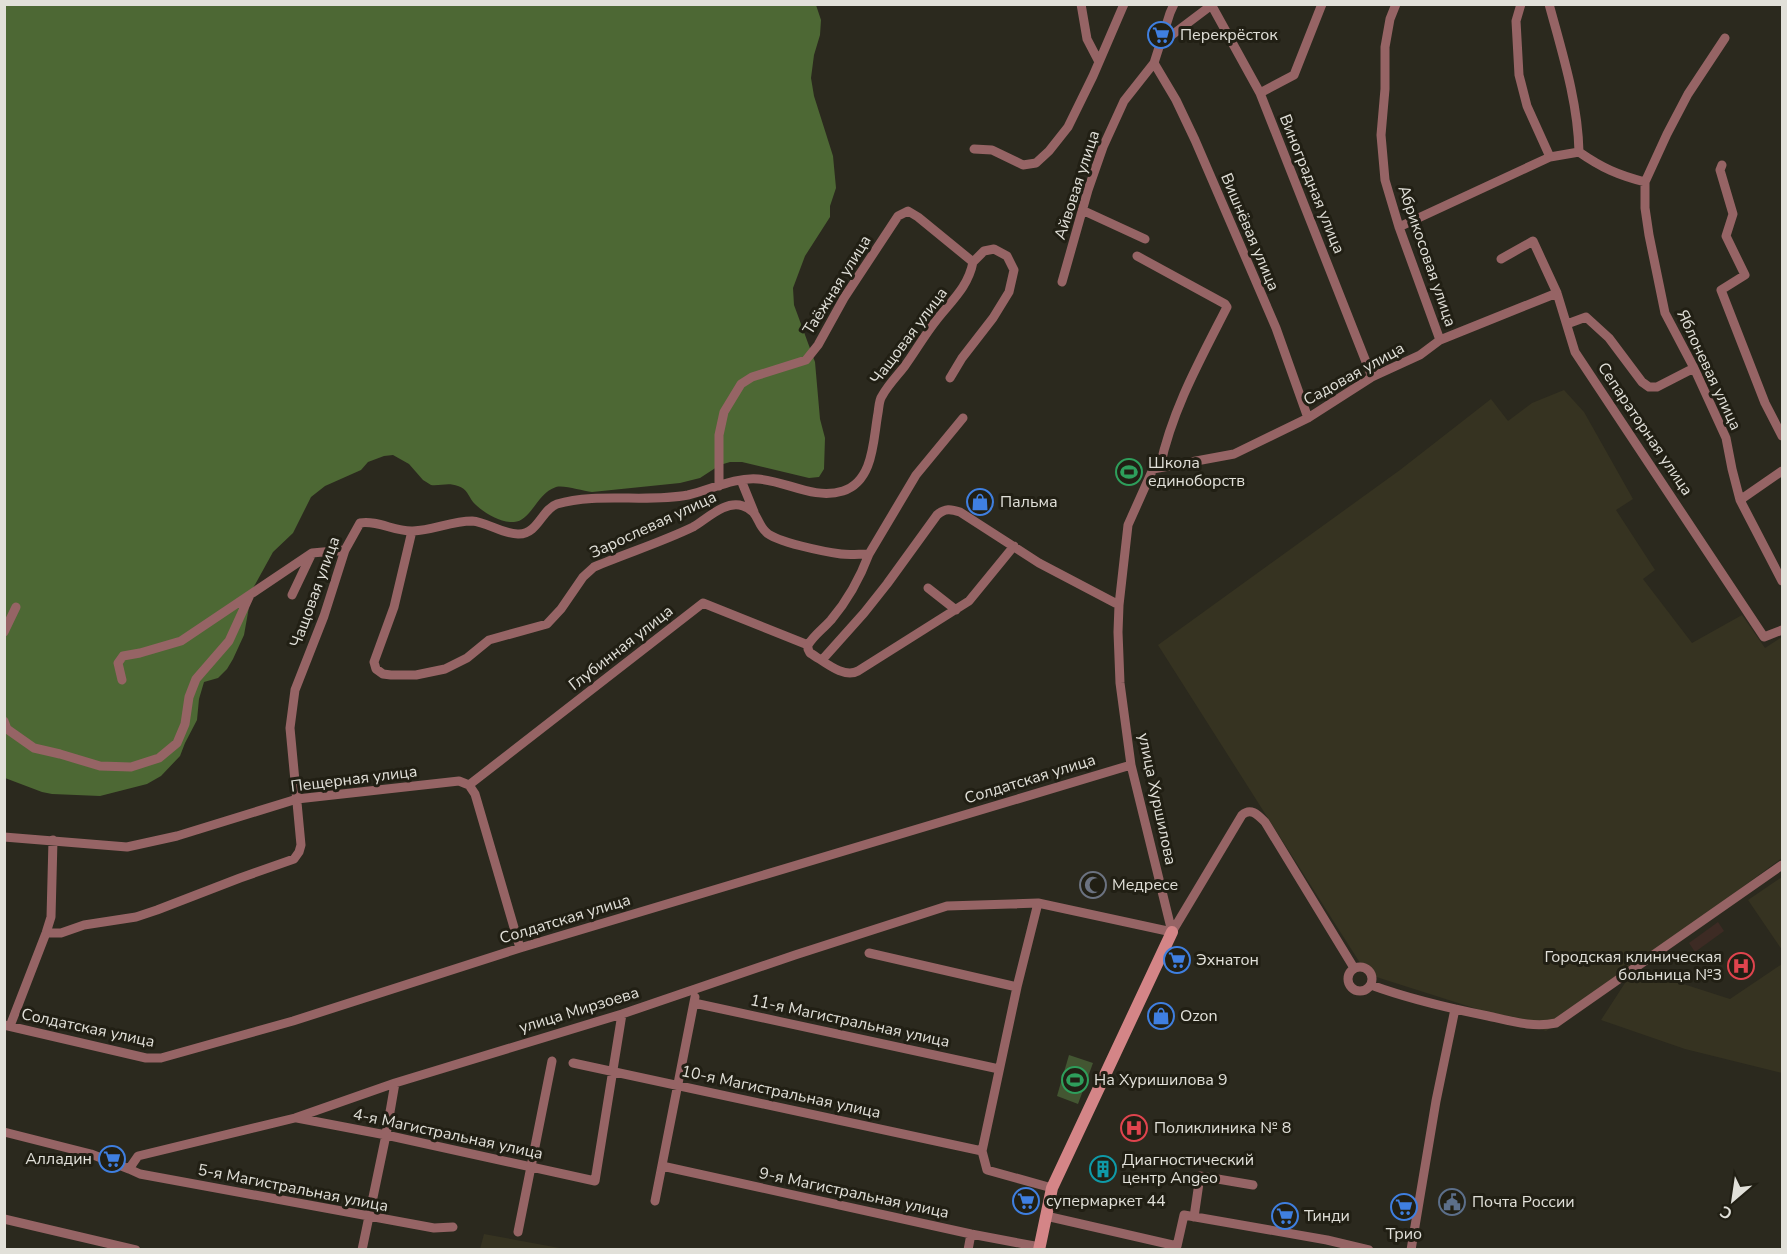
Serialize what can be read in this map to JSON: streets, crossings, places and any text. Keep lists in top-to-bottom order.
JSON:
{
  "streets": {
    "street": [
      "Виноградная улица",
      "Айвовая улица",
      "Вишнёвая улица",
      "Абрикосовая улица",
      "Таёжная улица",
      "Чащовая улица",
      "Яблоневая улица",
      "Садовая улица",
      "Сепараторная улица",
      "Зарослевая улица",
      "Глубинная улица",
      "Пещерная улица",
      "Солдатская улица",
      "улица Хуршилова",
      "улица Мирзоева",
      "11-я Магистральная улица",
      "10-я Магистральная улица",
      "4-я Магистральная улица",
      "5-я Магистральная улица",
      "9-я Магистральная улица"
    ]
  },
  "crossings": [
    ["Виноградная улица", "Садовая улица"],
    ["Айвовая улица", "Вишнёвая улица"],
    ["Вишнёвая улица", "Садовая улица"],
    ["Абрикосовая улица", "Садовая улица"],
    ["Таёжная улица", "Чащовая улица"],
    ["Чащовая улица", "Зарослевая улица"],
    ["Чащовая улица", "Пещерная улица"],
    ["Садовая улица", "Сепараторная улица"],
    ["Садовая улица", "улица Хуршилова"],
    ["Глубинная улица", "Пещерная улица"],
    ["Солдатская улица", "улица Хуршилова"],
    ["улица Хуршилова", "улица Мирзоева"],
    ["улица Мирзоева", "4-я Магистральная улица"],
    ["улица Мирзоева", "5-я Магистральная улица"],
    ["10-я Магистральная улица", "4-я Магистральная улица"]
  ],
  "places": {
    "supermarket": [
      "Перекрёсток",
      "Эхнатон",
      "Алладин",
      "супермаркет 44",
      "Трио",
      "Тинди"
    ],
    "sports": ["Школа единоборств", "На Хуришилова 9"],
    "shop": ["Пальма", "Ozon"],
    "mosque": ["Медресе"],
    "hospital": ["Городская клиническая больница №3", "Поликлиника № 8"],
    "building": ["Диагностический центр Angeo"],
    "public building": ["Почта России"]
  },
  "north": "bottom left"
}
